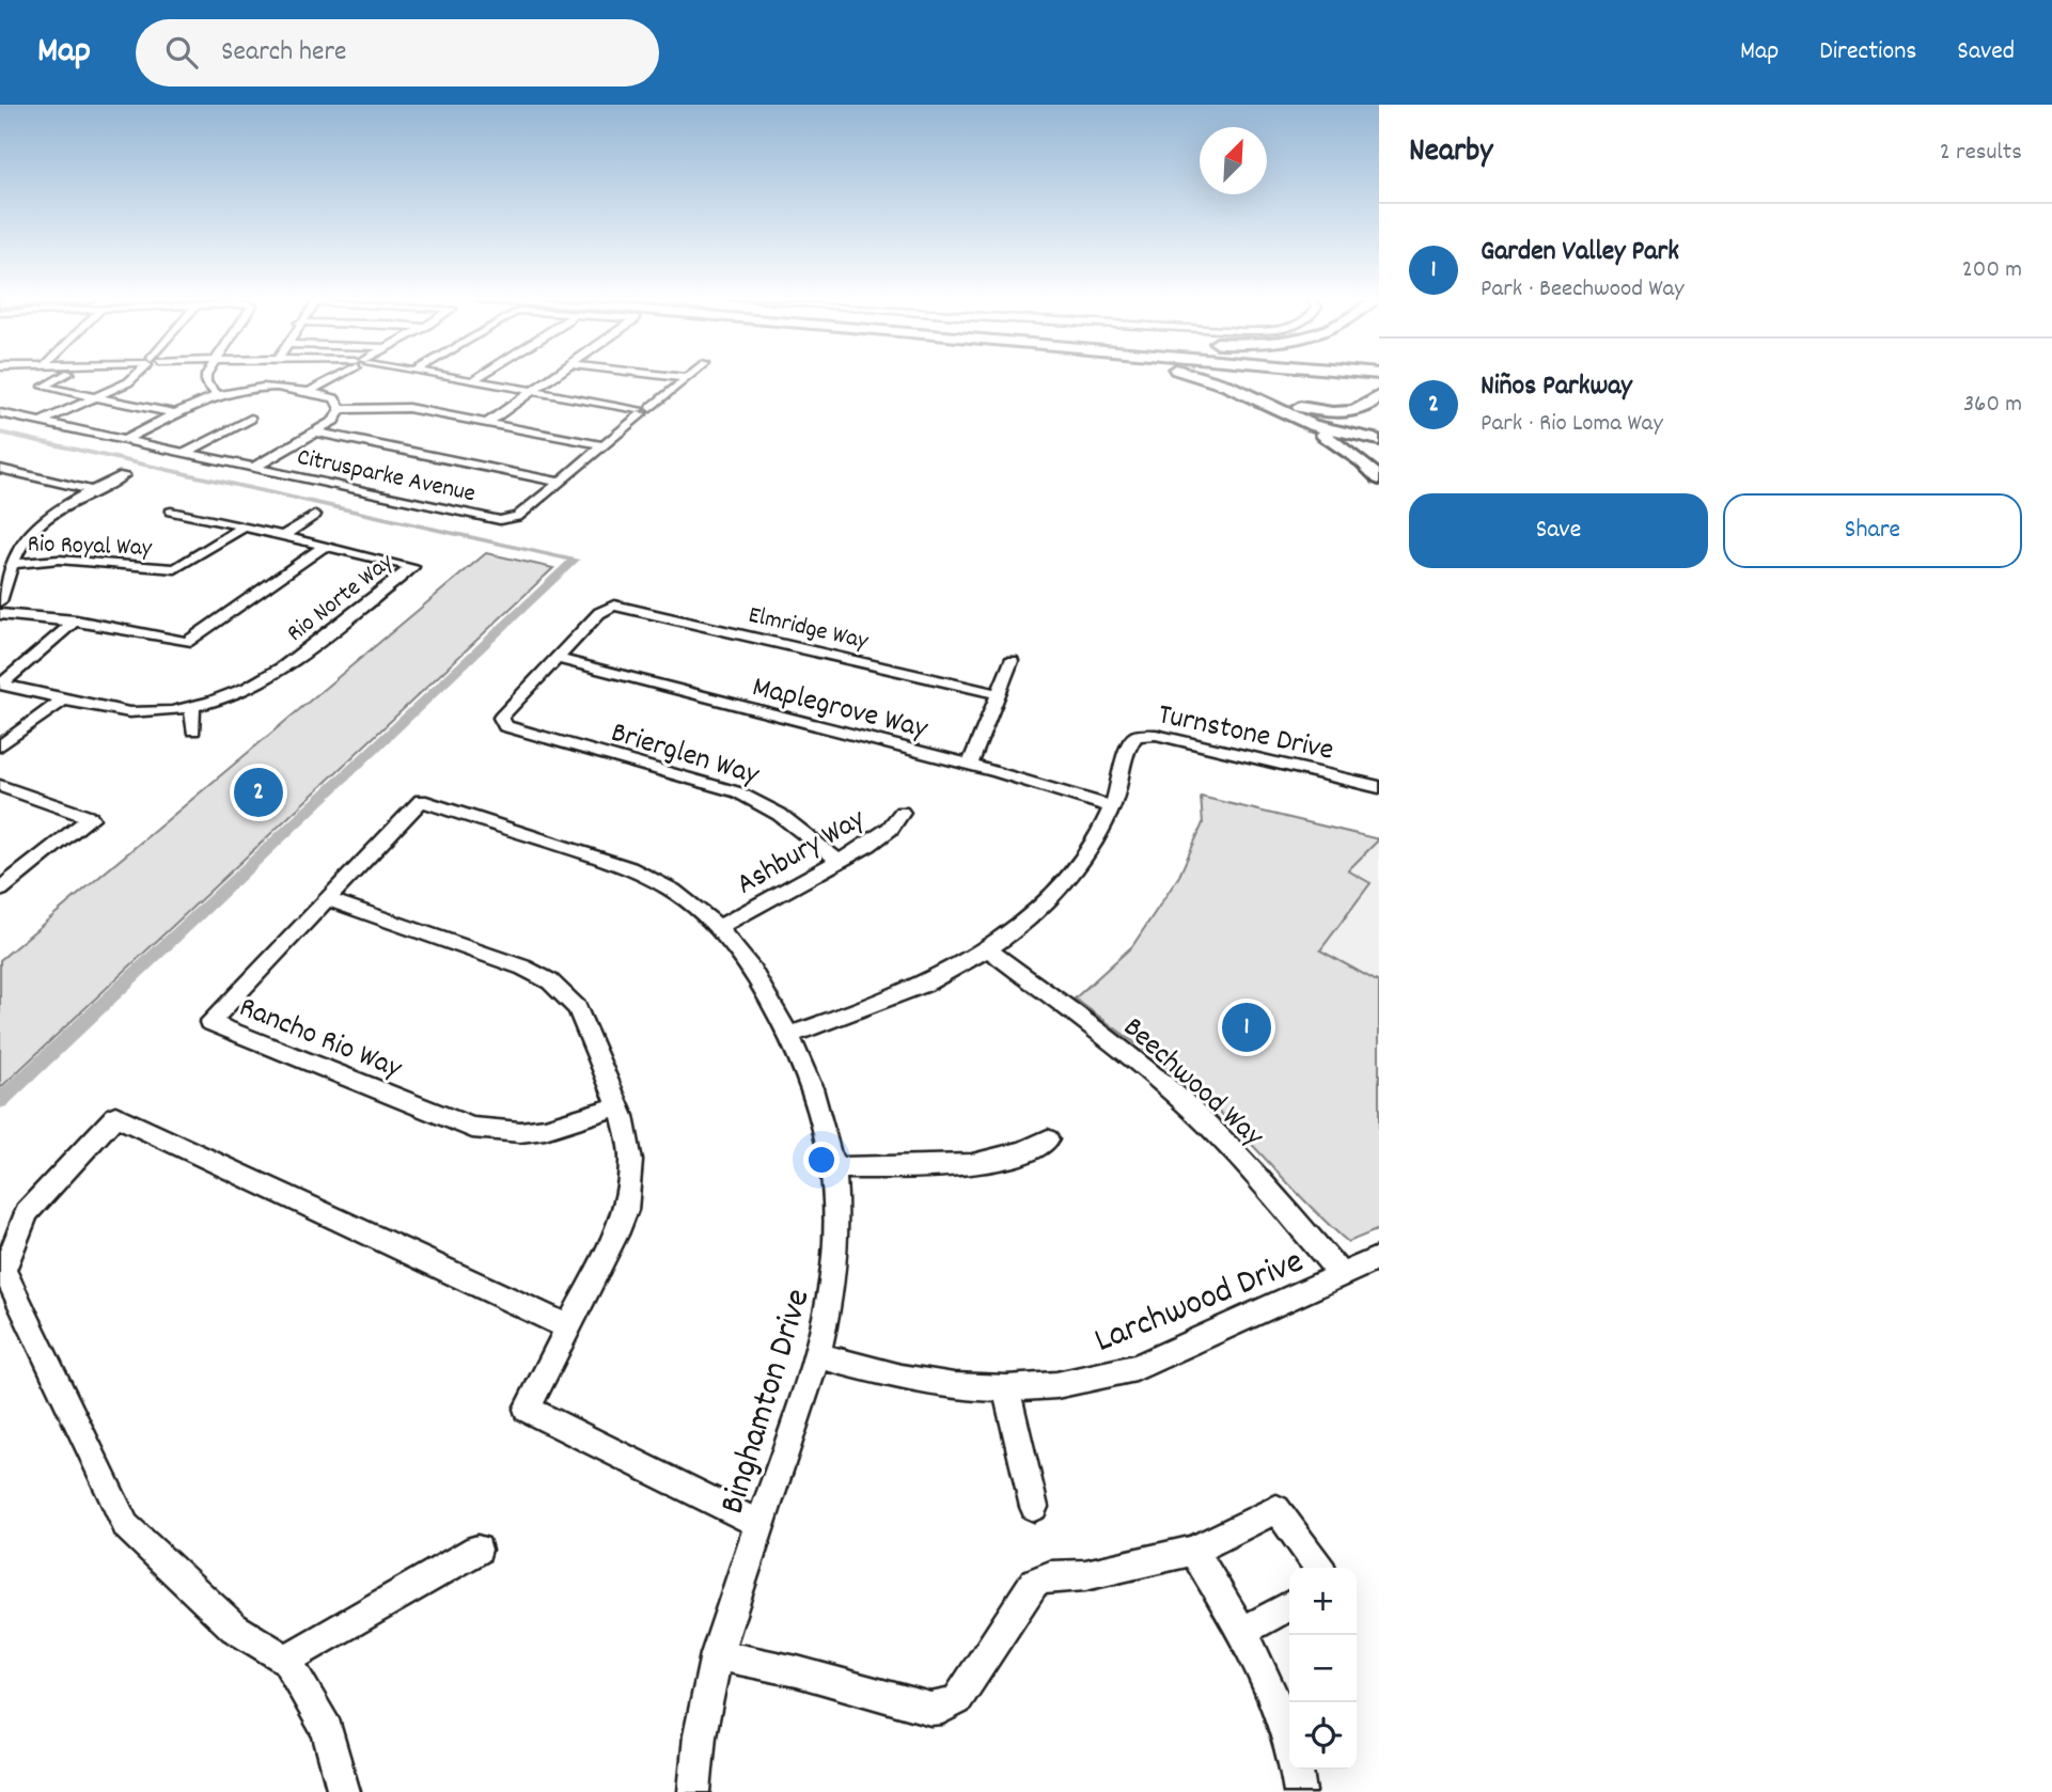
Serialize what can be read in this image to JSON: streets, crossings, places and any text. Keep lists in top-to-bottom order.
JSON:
{
  "streets": {
    "street": [
      "Citrusparke Avenue",
      "Rio Royal Way",
      "Rio Norte Way",
      "Elmridge Way",
      "Maplegrove Way",
      "Turnstone Drive",
      "Brierglen Way",
      "Ashbury Way",
      "Rancho Rio Way",
      "Beechwood Way",
      "Larchwood Drive",
      "Binghamton Drive"
    ]
  },
  "crossings": [
    ["Rio Royal Way", "Rio Norte Way"],
    ["Elmridge Way", "Maplegrove Way"],
    ["Elmridge Way", "Brierglen Way"],
    ["Maplegrove Way", "Turnstone Drive"],
    ["Maplegrove Way", "Brierglen Way"],
    ["Turnstone Drive", "Beechwood Way"],
    ["Turnstone Drive", "Binghamton Drive"],
    ["Brierglen Way", "Ashbury Way"],
    ["Ashbury Way", "Binghamton Drive"],
    ["Rancho Rio Way", "Binghamton Drive"],
    ["Beechwood Way", "Larchwood Drive"],
    ["Larchwood Drive", "Binghamton Drive"]
  ],
  "north": "top right",
  "page": {
    "header": "Map",
    "search": "Search here",
    "nav": ["Map", "Directions", "Saved"],
    "heading": ["Nearby", "2 results"],
    "list": [
      {
        "mark": "1",
        "name": "Garden Valley Park",
        "note": "Park · Beechwood Way",
        "value": "200 m"
      },
      {
        "mark": "2",
        "name": "Niños Parkway",
        "note": "Park · Rio Loma Way",
        "value": "360 m"
      }
    ],
    "buttons": ["Save", "Share"],
    "pins": ["2", "1"],
    "map_buttons": ["+", "−"]
  }
}
